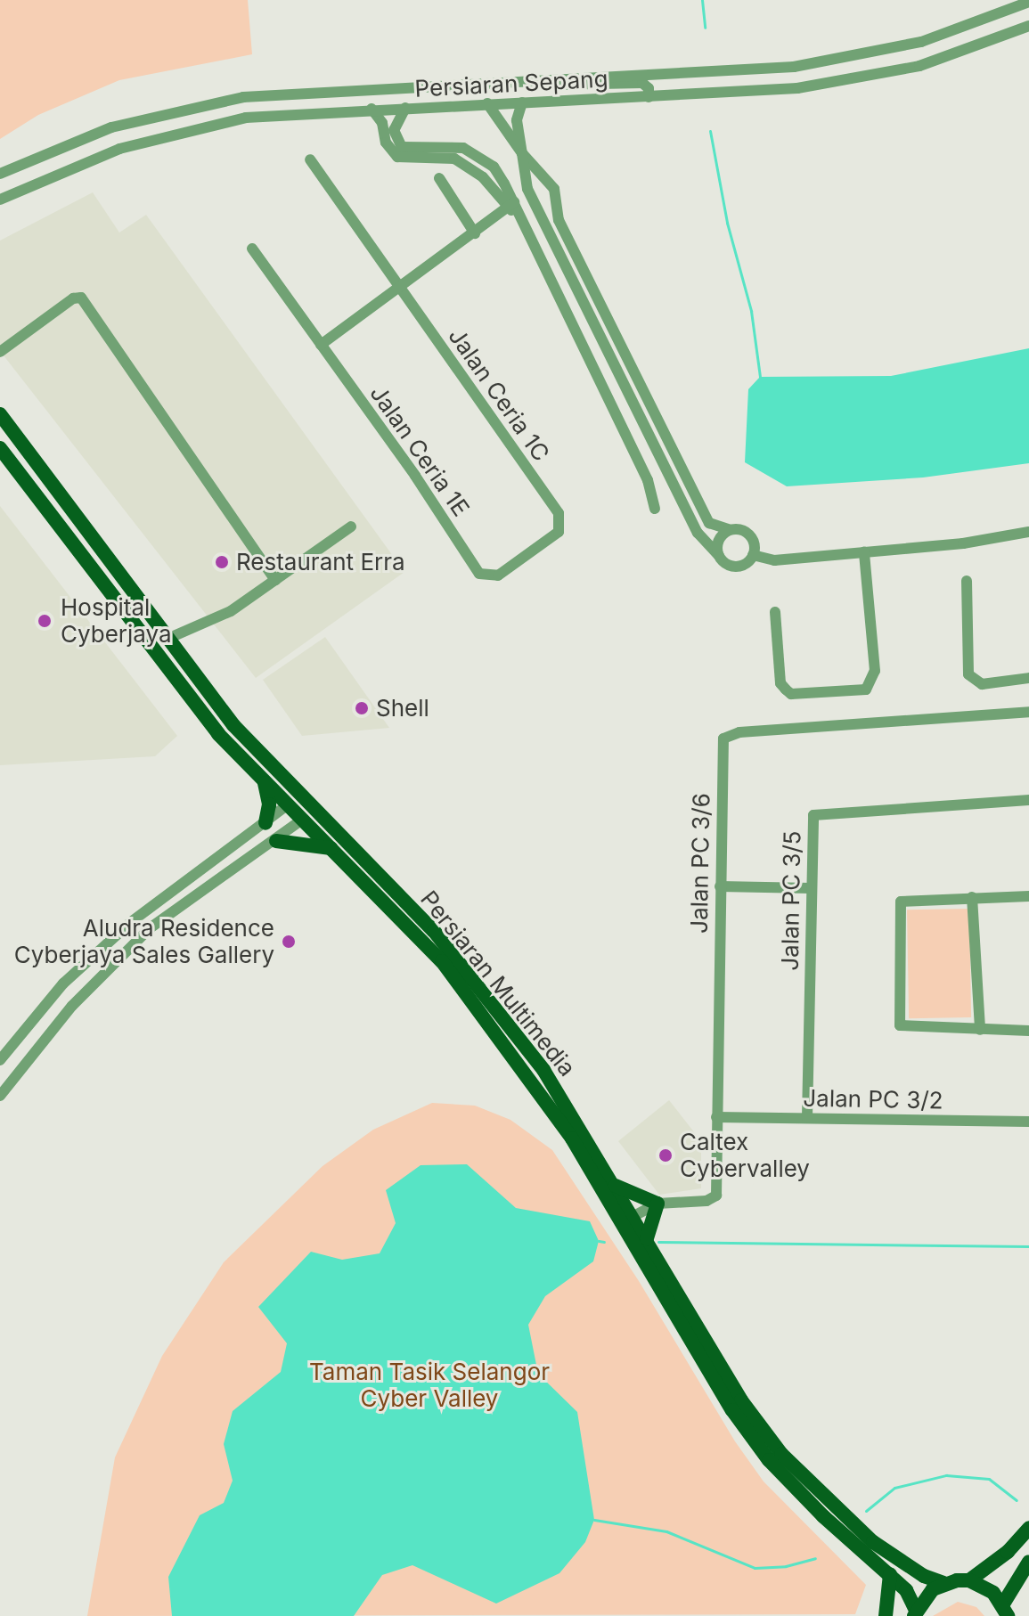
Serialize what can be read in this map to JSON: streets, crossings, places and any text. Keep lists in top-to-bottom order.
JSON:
{
  "streets": {
    "main road": ["Persiaran Multimedia"],
    "street": [
      "Persiaran Sepang",
      "Jalan Ceria 1C",
      "Jalan Ceria 1E",
      "Jalan PC 3/6",
      "Jalan PC 3/5",
      "Jalan PC 3/2"
    ]
  },
  "crossings": [
    ["Jalan Ceria 1C", "Jalan Ceria 1E"],
    ["Jalan PC 3/6", "Persiaran Multimedia"],
    ["Jalan PC 3/6", "Jalan PC 3/2"],
    ["Jalan PC 3/5", "Jalan PC 3/2"]
  ],
  "parks": ["Taman Tasik Selangor Cyber Valley"],
  "places": [
    "Restaurant Erra",
    "Hospital Cyberjaya",
    "Shell",
    "Aludra Residence Cyberjaya Sales Gallery",
    "Caltex Cybervalley"
  ]
}
